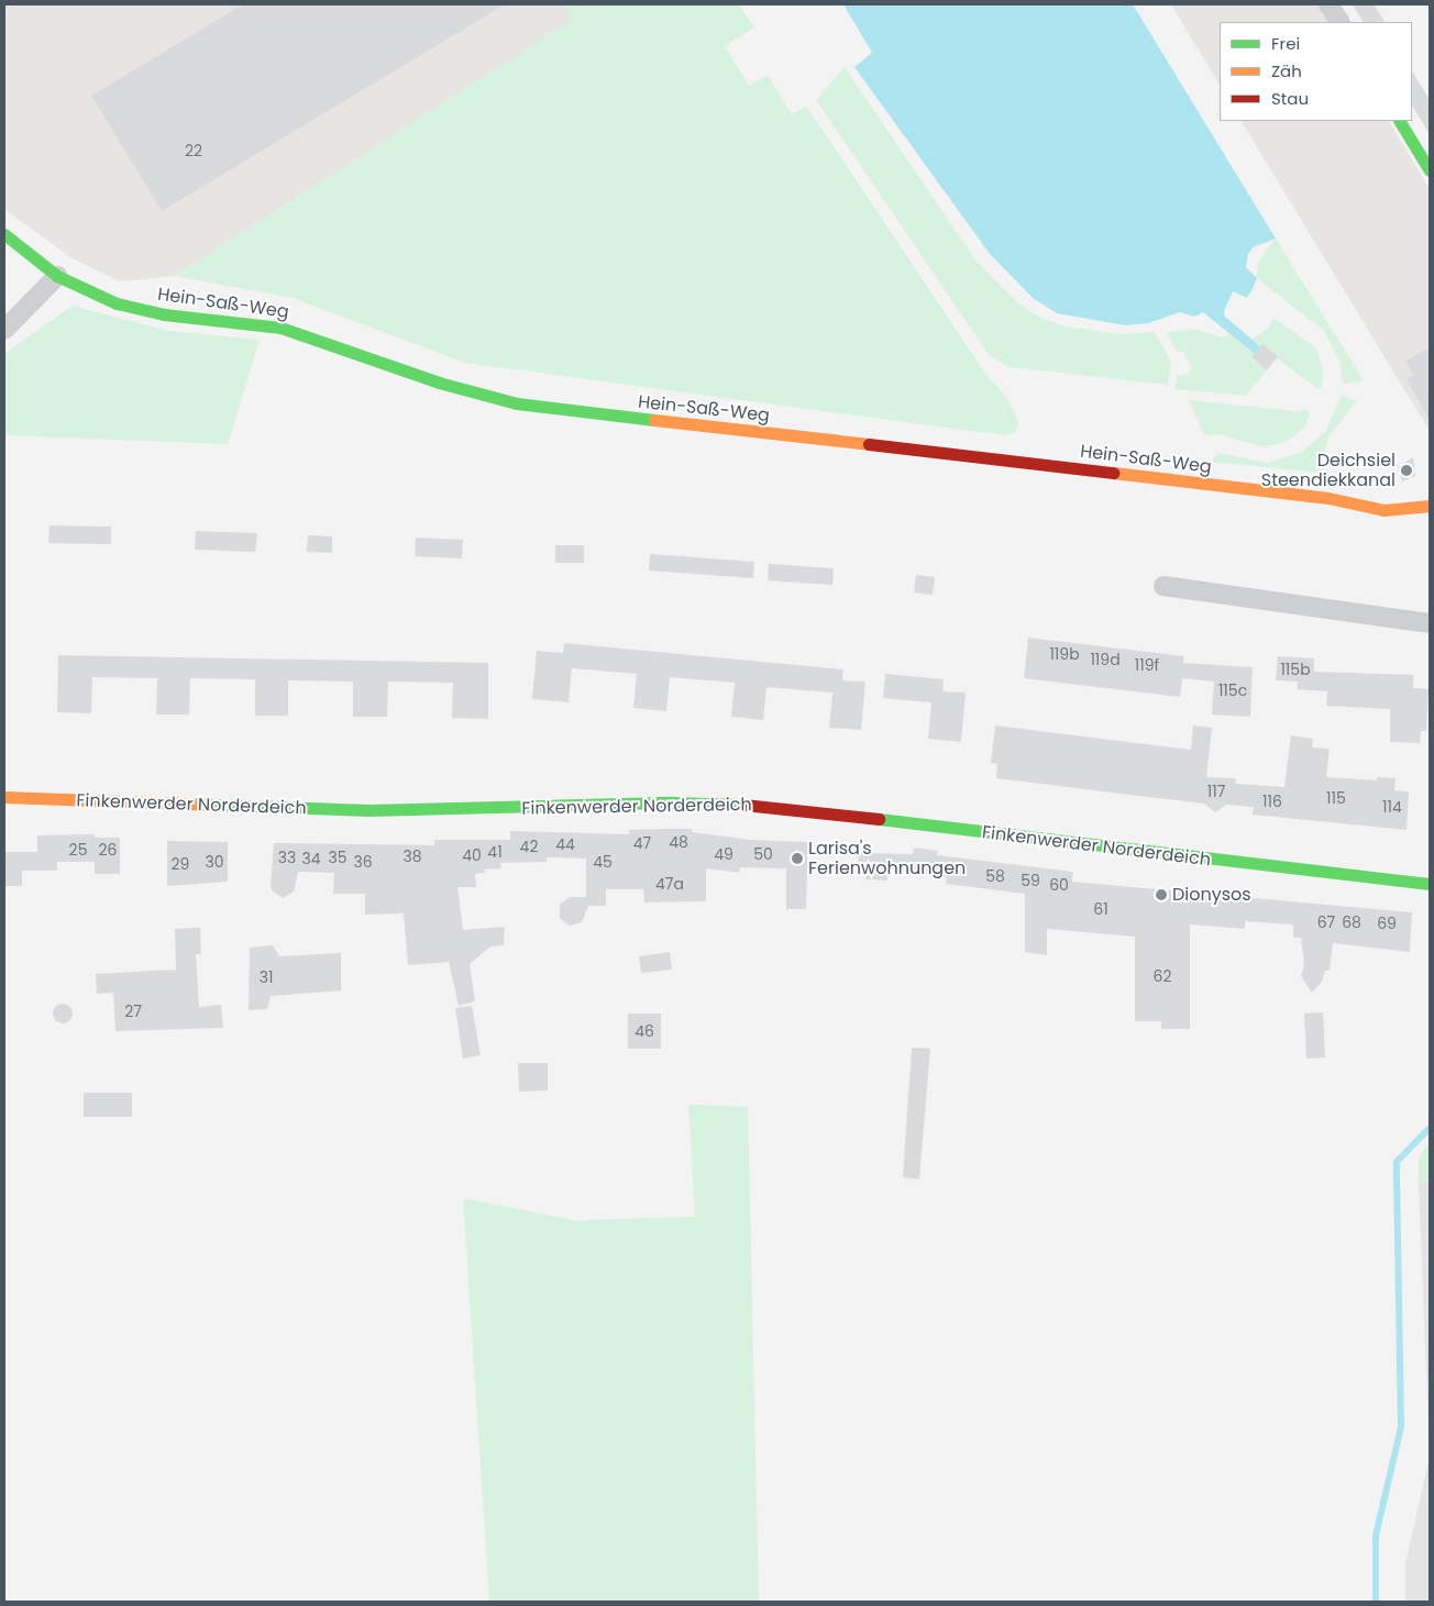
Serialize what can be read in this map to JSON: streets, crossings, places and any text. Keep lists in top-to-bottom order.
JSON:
{
  "streets": {
    "street": ["Hein-Saß-Weg", "Finkenwerder Norderdeich"]
  },
  "places": ["Deichsiel Steendiekkanal", "Larisa's Ferienwohnungen", "Dionysos"],
  "house_numbers": [
    "22",
    "119b",
    "119d",
    "119f",
    "115b",
    "115c",
    "117",
    "115",
    "116",
    "114",
    "48",
    "47",
    "44",
    "42",
    "25",
    "26",
    "41",
    "49",
    "50",
    "40",
    "38",
    "33",
    "35",
    "34",
    "30",
    "36",
    "45",
    "29",
    "58",
    "59",
    "47a",
    "60",
    "61",
    "67",
    "68",
    "69",
    "62",
    "31",
    "27",
    "46"
  ],
  "legend": ["Frei", "Zäh", "Stau"]
}
